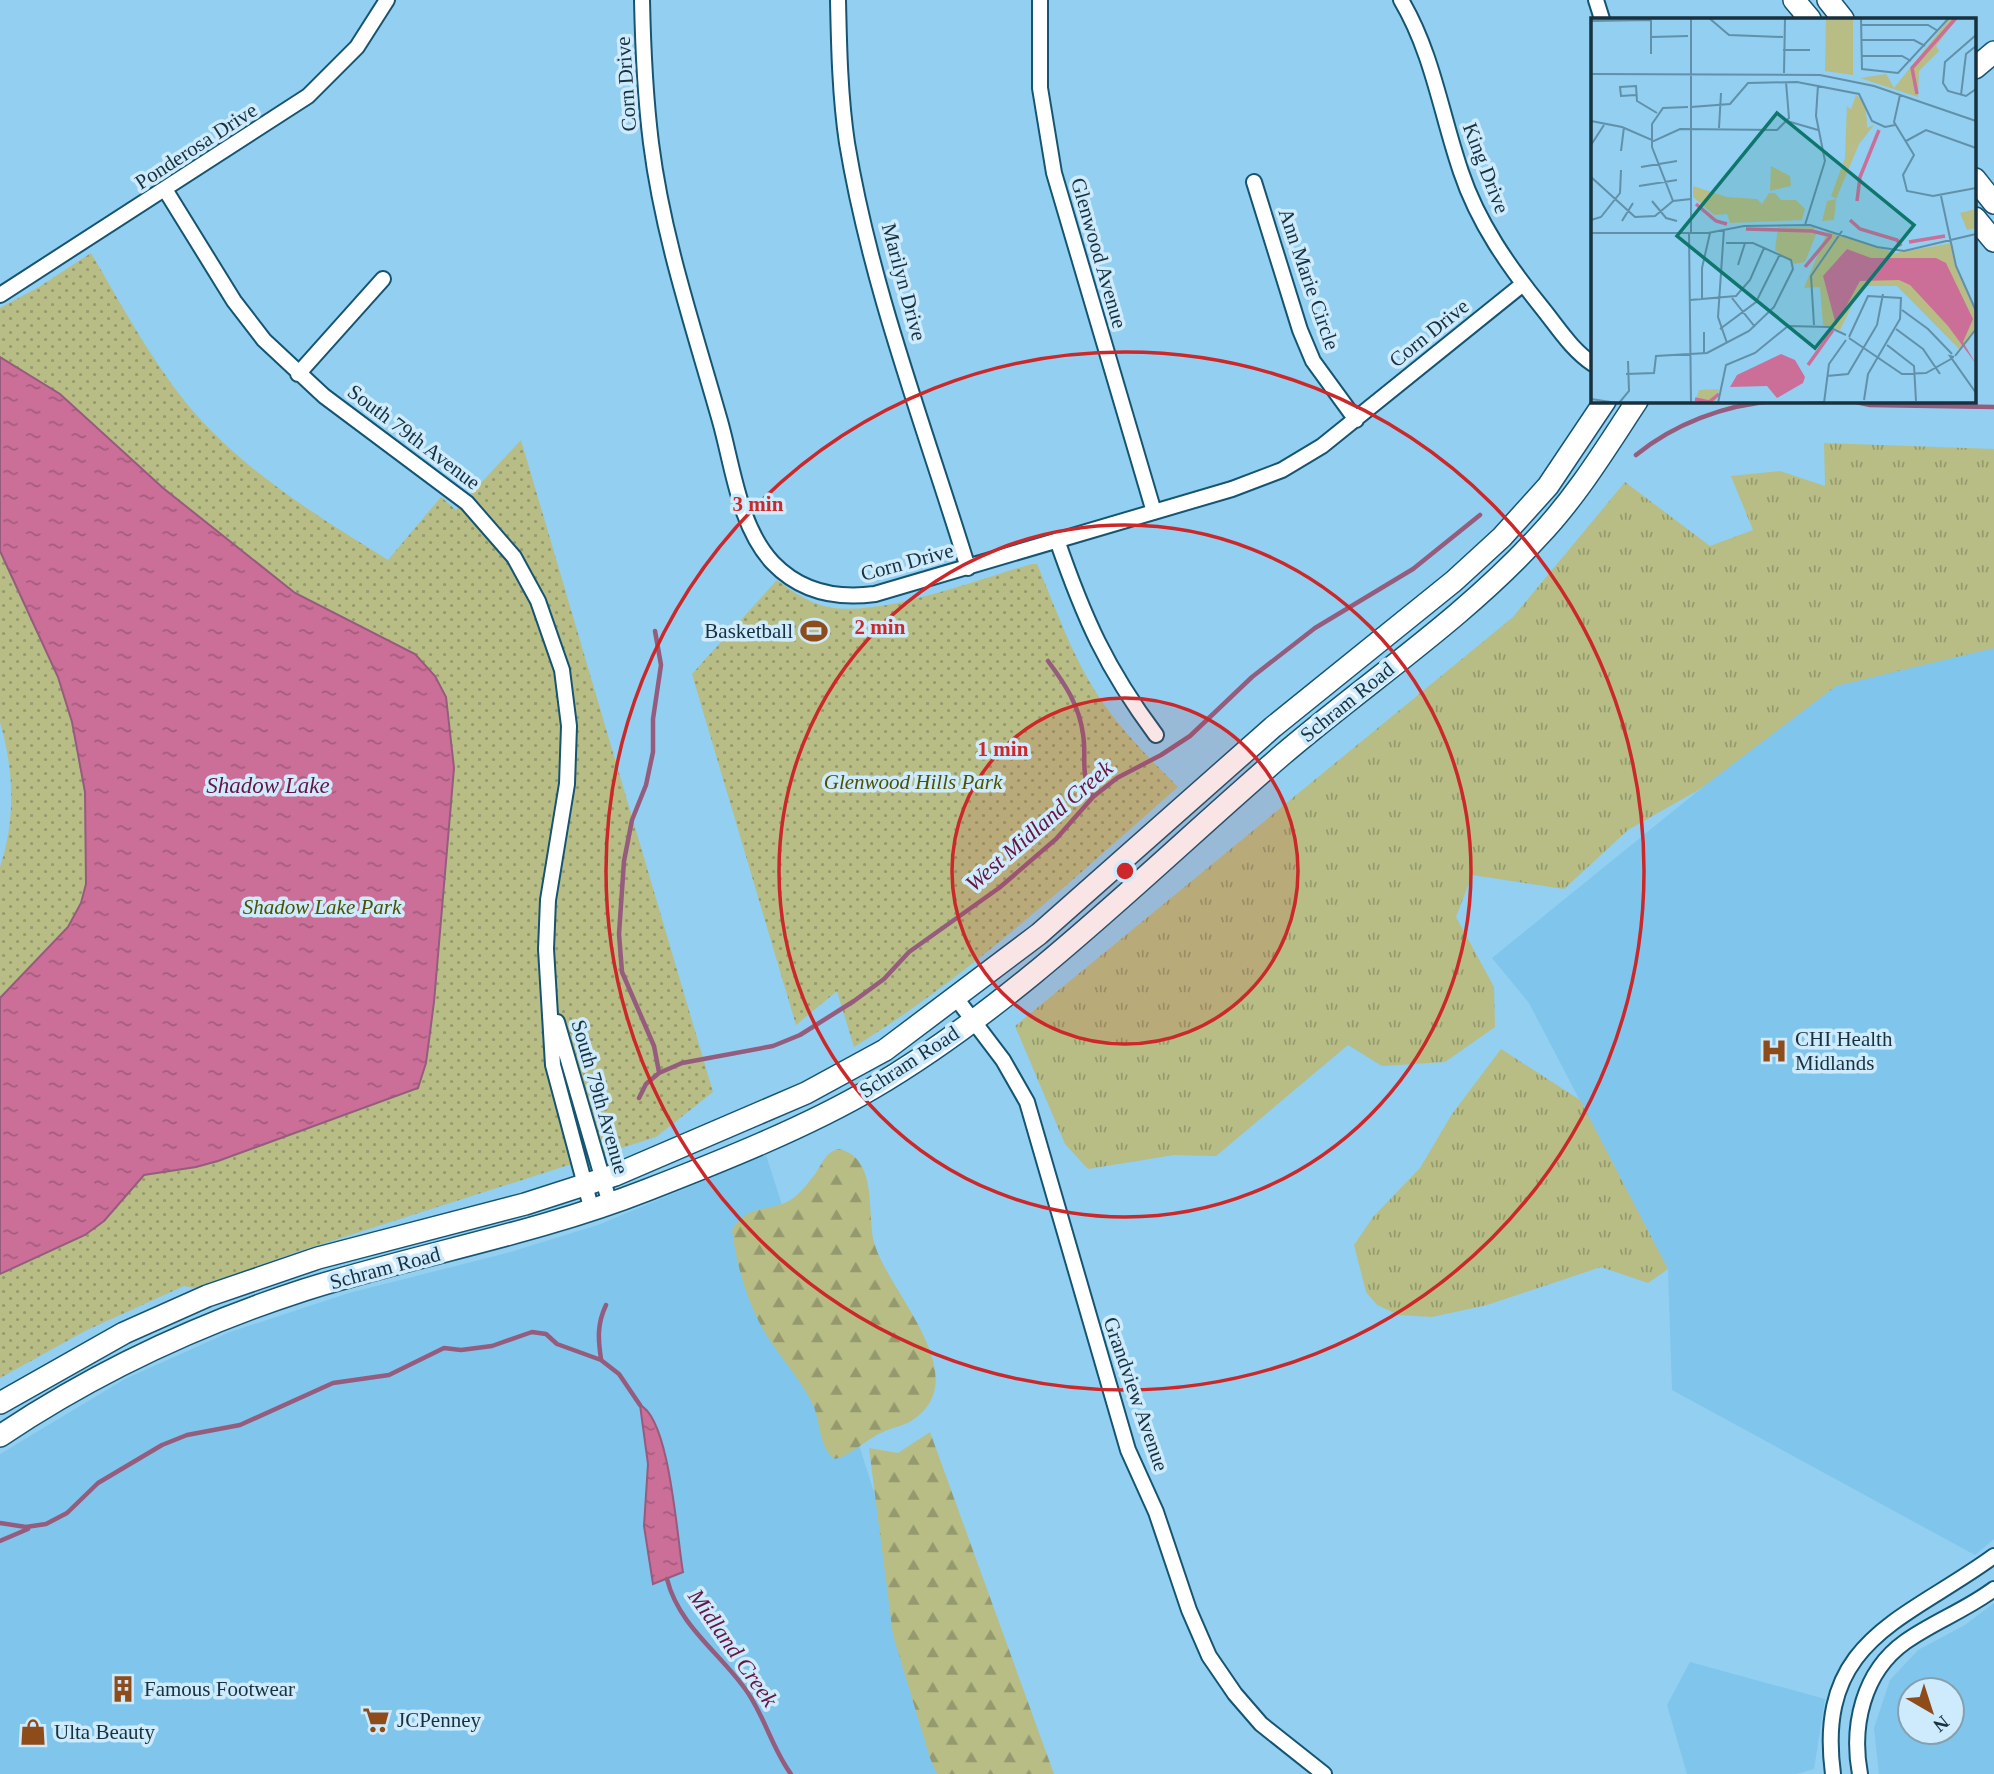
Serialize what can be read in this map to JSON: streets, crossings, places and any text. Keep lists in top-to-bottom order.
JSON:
{
  "streets": {
    "main road": ["Schram Road"],
    "street": [
      "Corn Drive",
      "Ponderosa Drive",
      "King Drive",
      "Glenwood Avenue",
      "Ann Marie Circle",
      "Marilyn Drive",
      "South 79th Avenue",
      "Grandview Avenue"
    ]
  },
  "crossings": [
    ["Corn Drive", "King Drive"],
    ["Corn Drive", "Glenwood Avenue"],
    ["Corn Drive", "Ann Marie Circle"],
    ["Corn Drive", "Marilyn Drive"],
    ["Ponderosa Drive", "South 79th Avenue"],
    ["South 79th Avenue", "Schram Road"],
    ["Schram Road", "Grandview Avenue"]
  ],
  "water": ["Shadow Lake", "West Midland Creek", "Midland Creek"],
  "parks": ["Glenwood Hills Park", "Shadow Lake Park"],
  "places": {
    "sports": ["Basketball"],
    "hospital": ["CHI Health Midlands"],
    "building": ["Famous Footwear"],
    "supermarket": ["JCPenney"],
    "shop": ["Ulta Beauty"]
  },
  "north": "bottom right",
  "rings": ["3 min", "2 min", "1 min"]
}
